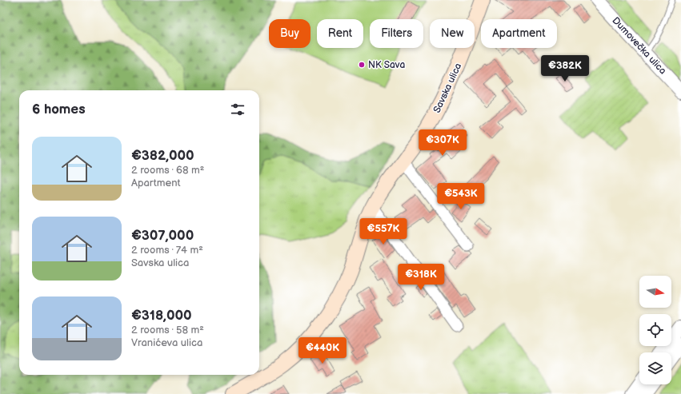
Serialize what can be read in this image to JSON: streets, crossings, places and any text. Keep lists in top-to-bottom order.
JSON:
{
  "streets": {
    "main road": ["Savska ulica"],
    "street": ["Dumovečka ulica"]
  },
  "places": ["NK Sava"],
  "north": "right",
  "page": {
    "chip": [
      "Buy",
      "Rent",
      "Filters",
      "New",
      "Apartment"
    ],
    "price": [
      "€382K",
      "€307K",
      "€543K",
      "€557K",
      "€318K",
      "€440K"
    ],
    "heading": "6 homes",
    "list": [
      {
        "name": "€382,000",
        "note": "2 rooms · 68 m² · Apartment"
      },
      {
        "name": "€307,000",
        "note": "2 rooms · 74 m² · Savska ulica"
      },
      {
        "name": "€318,000",
        "note": "2 rooms · 58 m² · Vranićeva ulica"
      }
    ]
  }
}
